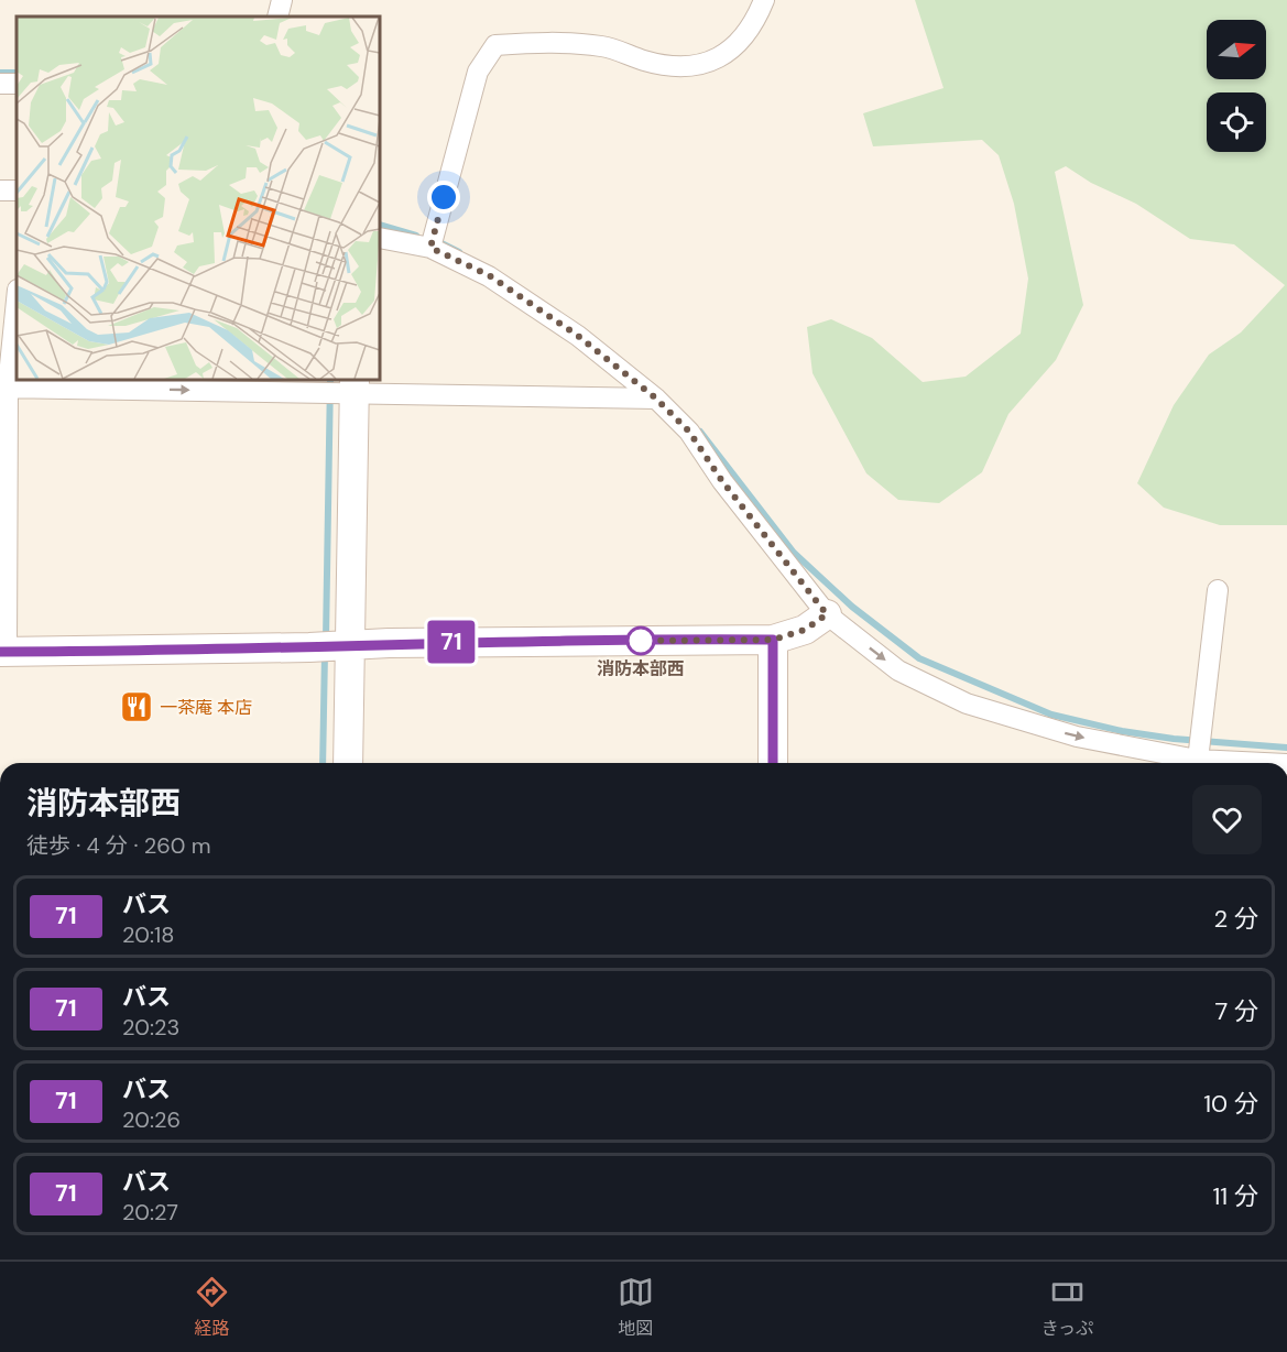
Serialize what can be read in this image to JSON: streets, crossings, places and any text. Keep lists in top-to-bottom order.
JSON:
{
  "places": {
    "other": ["消防本部西"],
    "restaurant": ["一茶庵 本店"]
  },
  "lines": ["bus line 71"],
  "north": "right",
  "page": {
    "on_map": "71",
    "heading": ["消防本部西", "徒歩 · 4 分 · 260 m"],
    "list": [
      {
        "mark": "71",
        "name": "バス",
        "note": "20:18",
        "value": "2 分"
      },
      {
        "mark": "71",
        "name": "バス",
        "note": "20:23",
        "value": "7 分"
      },
      {
        "mark": "71",
        "name": "バス",
        "note": "20:26",
        "value": "10 分"
      },
      {
        "mark": "71",
        "name": "バス",
        "note": "20:27",
        "value": "11 分"
      }
    ],
    "tabs": ["経路", "地図", "きっぷ"]
  }
}
